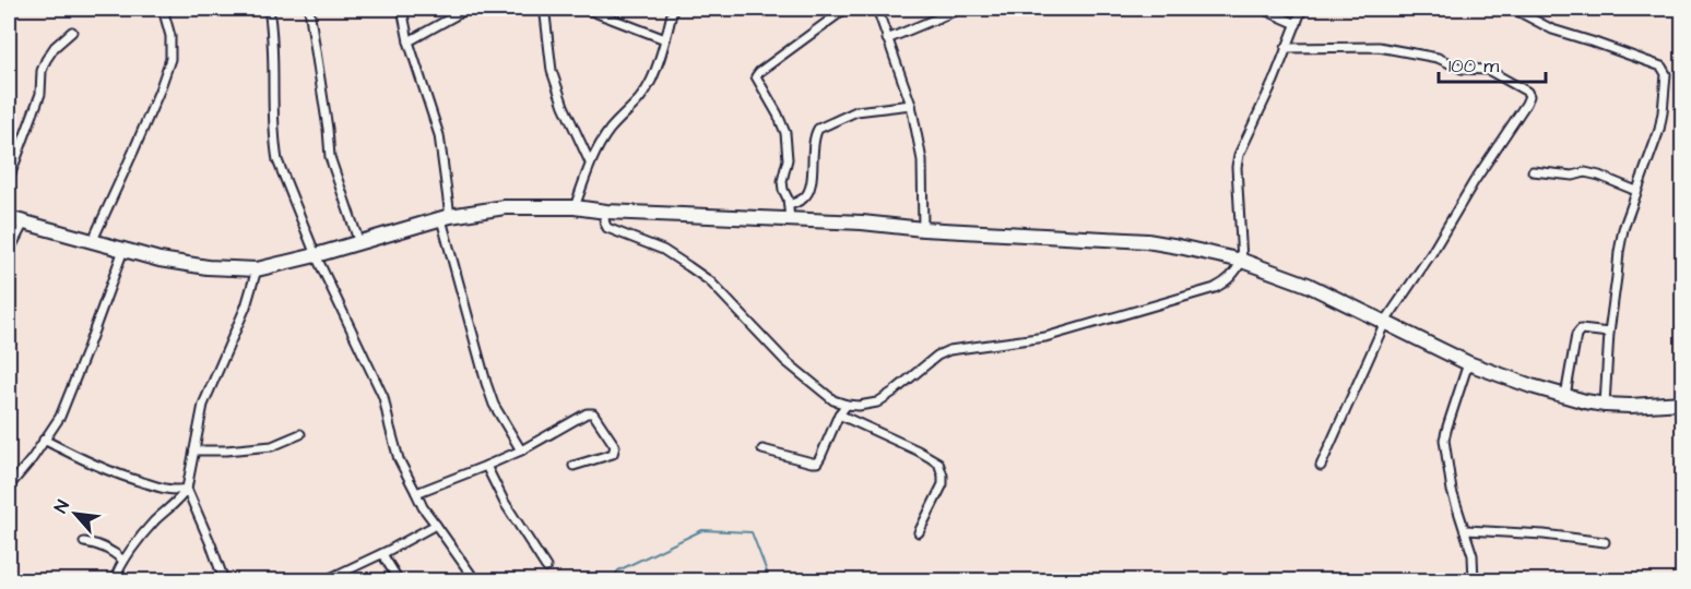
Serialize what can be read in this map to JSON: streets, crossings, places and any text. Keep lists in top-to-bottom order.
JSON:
{
  "scale_bar": "100 m",
  "north": "top left"
}
